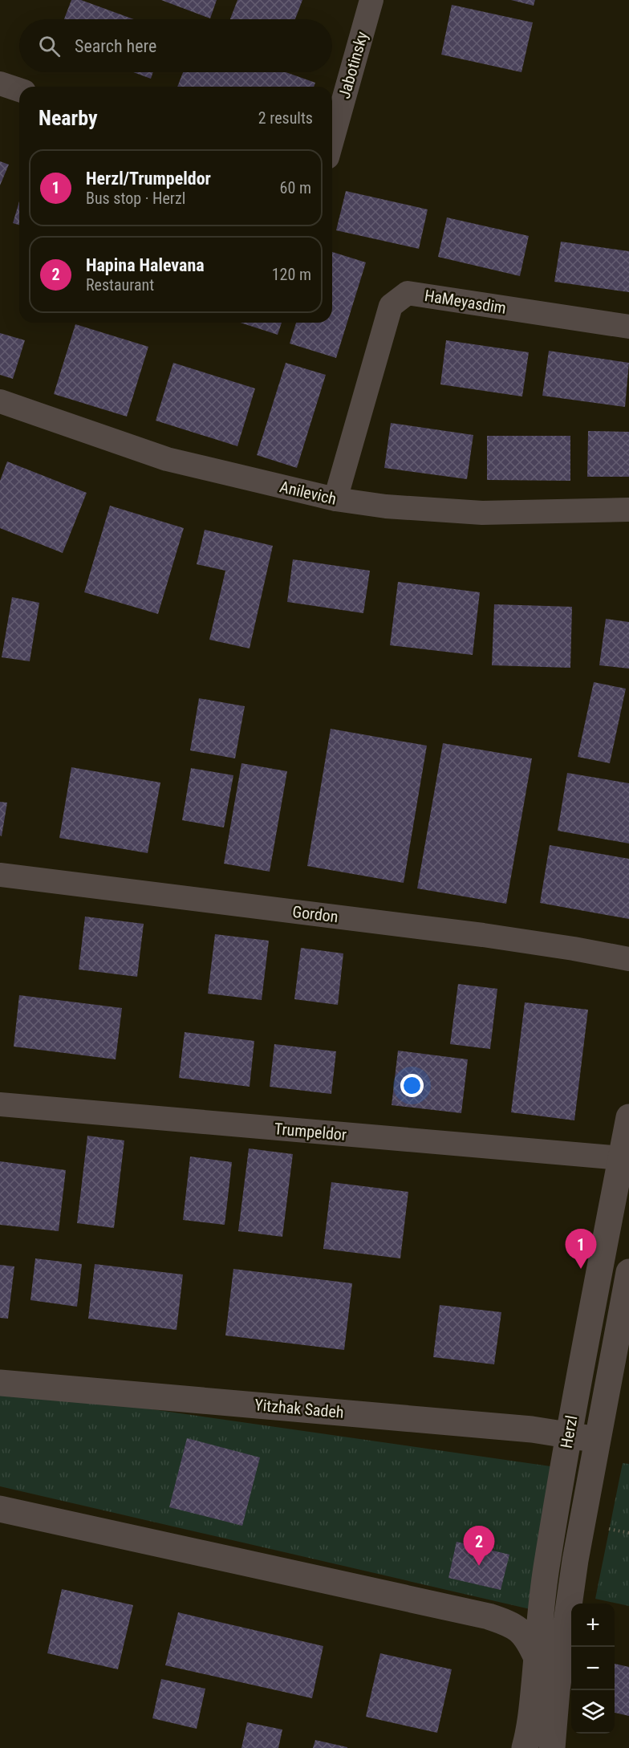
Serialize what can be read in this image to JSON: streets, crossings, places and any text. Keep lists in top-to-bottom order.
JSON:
{
  "streets": {
    "street": [
      "Jabotinsky",
      "HaMeyasdim",
      "Anilevich",
      "Gordon",
      "Trumpeldor",
      "Yitzhak Sadeh",
      "Herzl"
    ]
  },
  "crossings": [
    ["HaMeyasdim", "Anilevich"],
    ["Trumpeldor", "Herzl"],
    ["Yitzhak Sadeh", "Herzl"]
  ],
  "page": {
    "search": "Search here",
    "heading": ["Nearby", "2 results"],
    "list": [
      {
        "mark": "1",
        "name": "Herzl/Trumpeldor",
        "note": "Bus stop · Herzl",
        "value": "60 m"
      },
      {
        "mark": "2",
        "name": "Hapina Halevana",
        "note": "Restaurant",
        "value": "120 m"
      }
    ],
    "pins": ["1", "2"],
    "map_buttons": ["+", "−"]
  }
}
